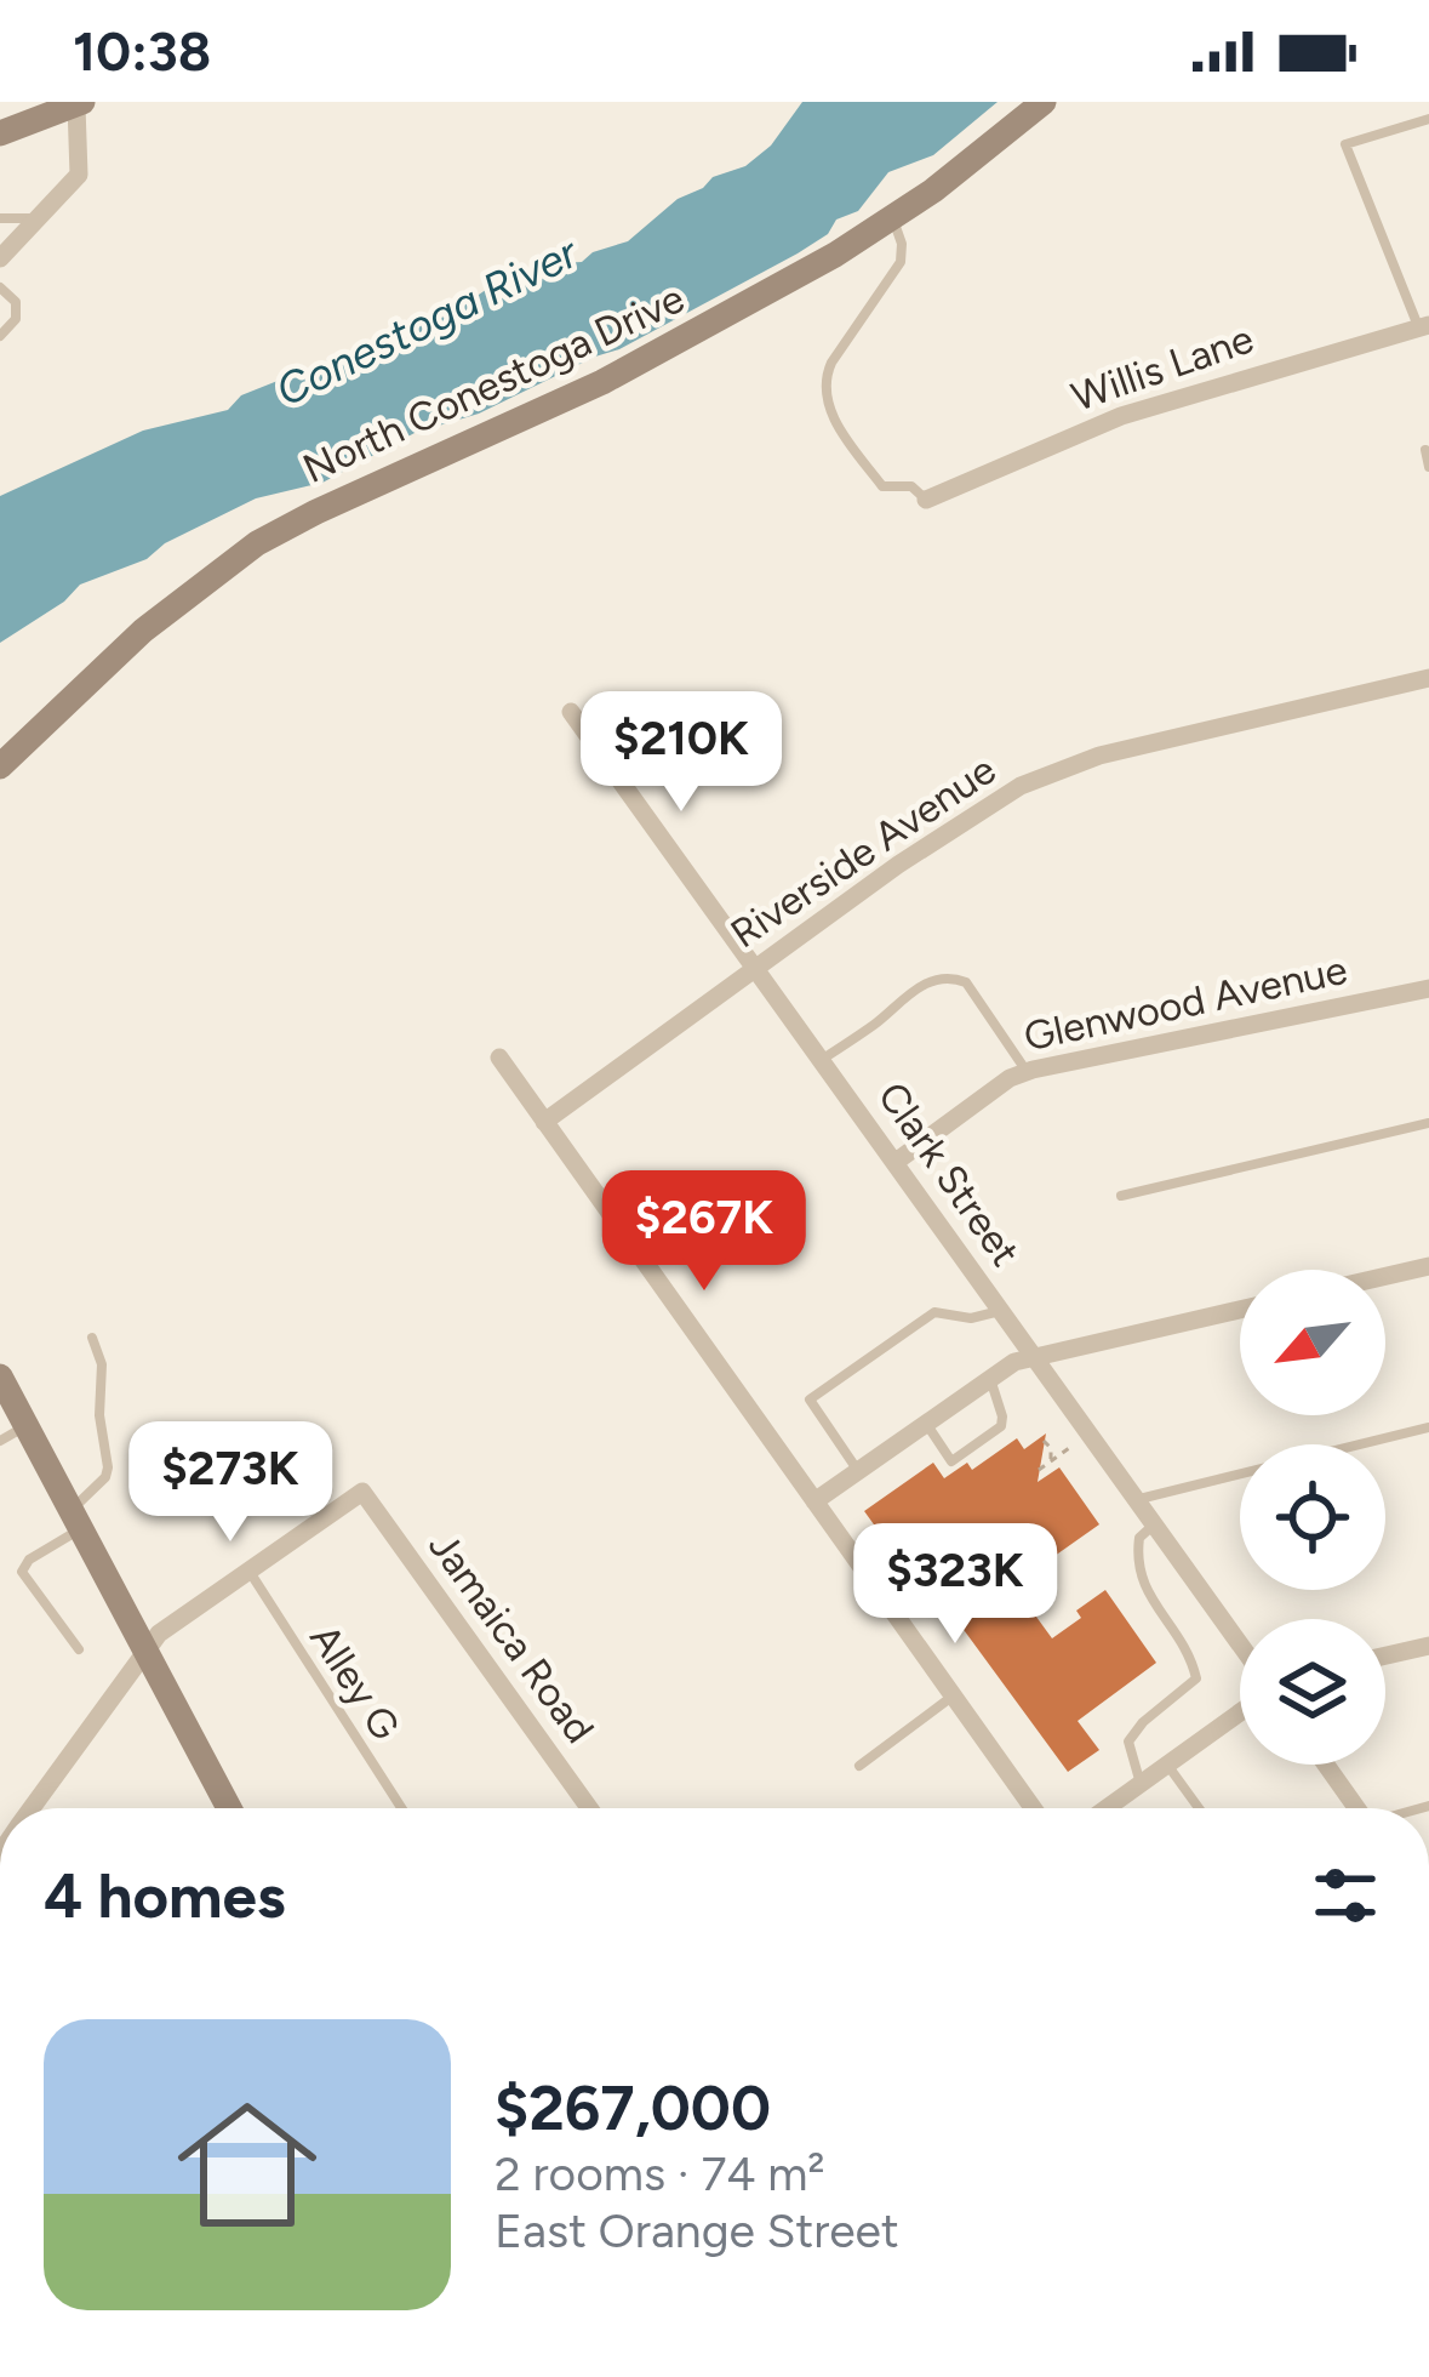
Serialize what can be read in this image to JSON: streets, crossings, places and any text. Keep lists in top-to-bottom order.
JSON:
{
  "streets": {
    "street": [
      "Willis Lane",
      "North Conestoga Drive",
      "Riverside Avenue",
      "Glenwood Avenue",
      "Clark Street",
      "Jamaica Road"
    ],
    "lane": ["Alley G"]
  },
  "crossings": [
    ["Riverside Avenue", "Clark Street"],
    ["Glenwood Avenue", "Clark Street"],
    ["Jamaica Road", "Alley G"]
  ],
  "water": ["Conestoga River"],
  "north": "bottom left",
  "page": {
    "status": "10:38",
    "price": [
      "$210K",
      "$267K",
      "$273K",
      "$323K"
    ],
    "heading": "4 homes",
    "list": [
      {
        "name": "$267,000",
        "note": "2 rooms · 74 m² · East Orange Street"
      }
    ]
  }
}
